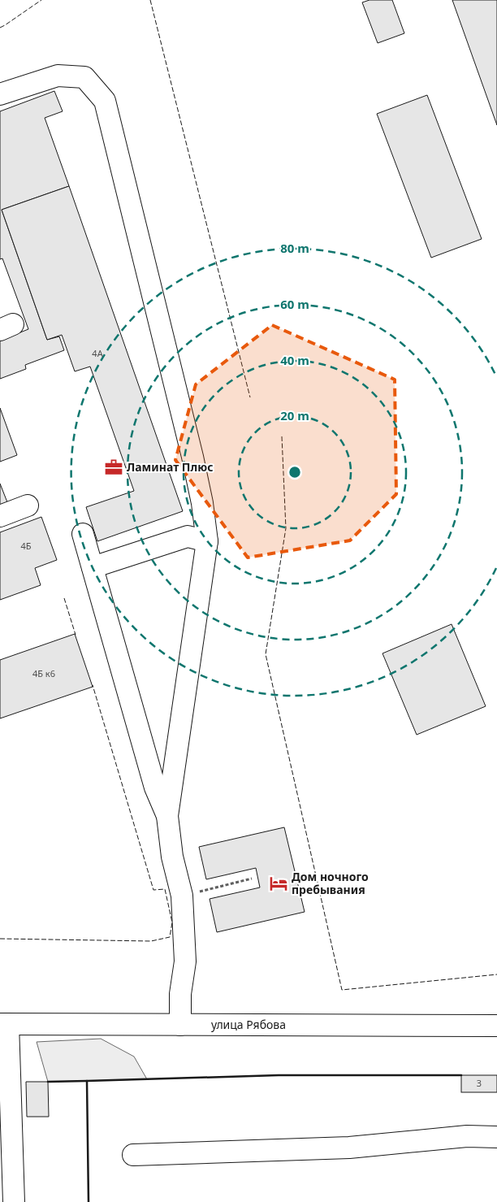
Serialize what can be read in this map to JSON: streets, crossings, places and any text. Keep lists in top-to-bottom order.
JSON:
{
  "streets": {
    "street": ["улица Рябова"]
  },
  "places": {
    "office": ["Ламинат Плюс"],
    "hotel": ["Дом ночного пребывания"]
  },
  "house_numbers": [
    "4А",
    "4Б",
    "4Б к6",
    "3"
  ],
  "rings": [
    "80 m",
    "60 m",
    "40 m",
    "20 m"
  ]
}
